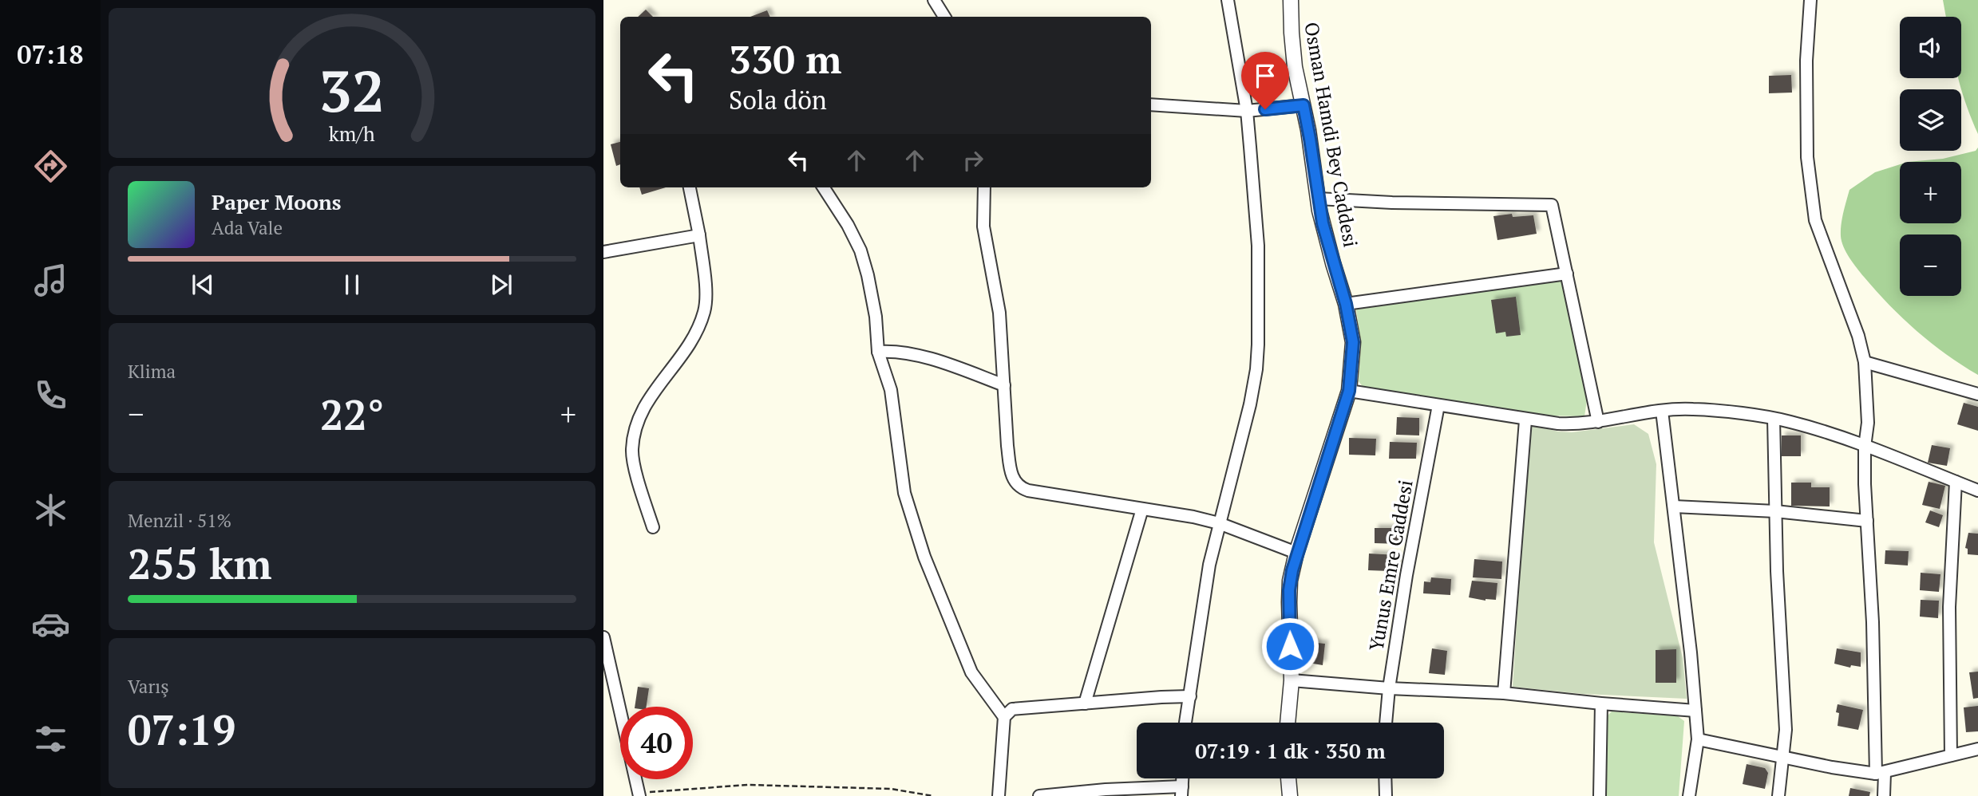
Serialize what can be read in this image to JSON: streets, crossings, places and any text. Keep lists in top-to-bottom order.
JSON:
{
  "streets": {
    "street": ["Osman Hamdi Bey Caddesi", "Yunus Emre Caddesi"]
  },
  "page": {
    "tabs": "07:18",
    "map_buttons": ["+", "−"],
    "turn": ["330 m", "Sola dön"],
    "song": ["Paper Moons", "Ada Vale"],
    "tile": [
      "Klima",
      ["Menzil · 51%", "255 km"],
      ["Varış", "07:19"]
    ],
    "heat": ["−", "22°", "+"],
    "limit": "40",
    "trip": "07:19 · 1 dk · 350 m",
    "gauge": ["32", "km/h"]
  }
}
